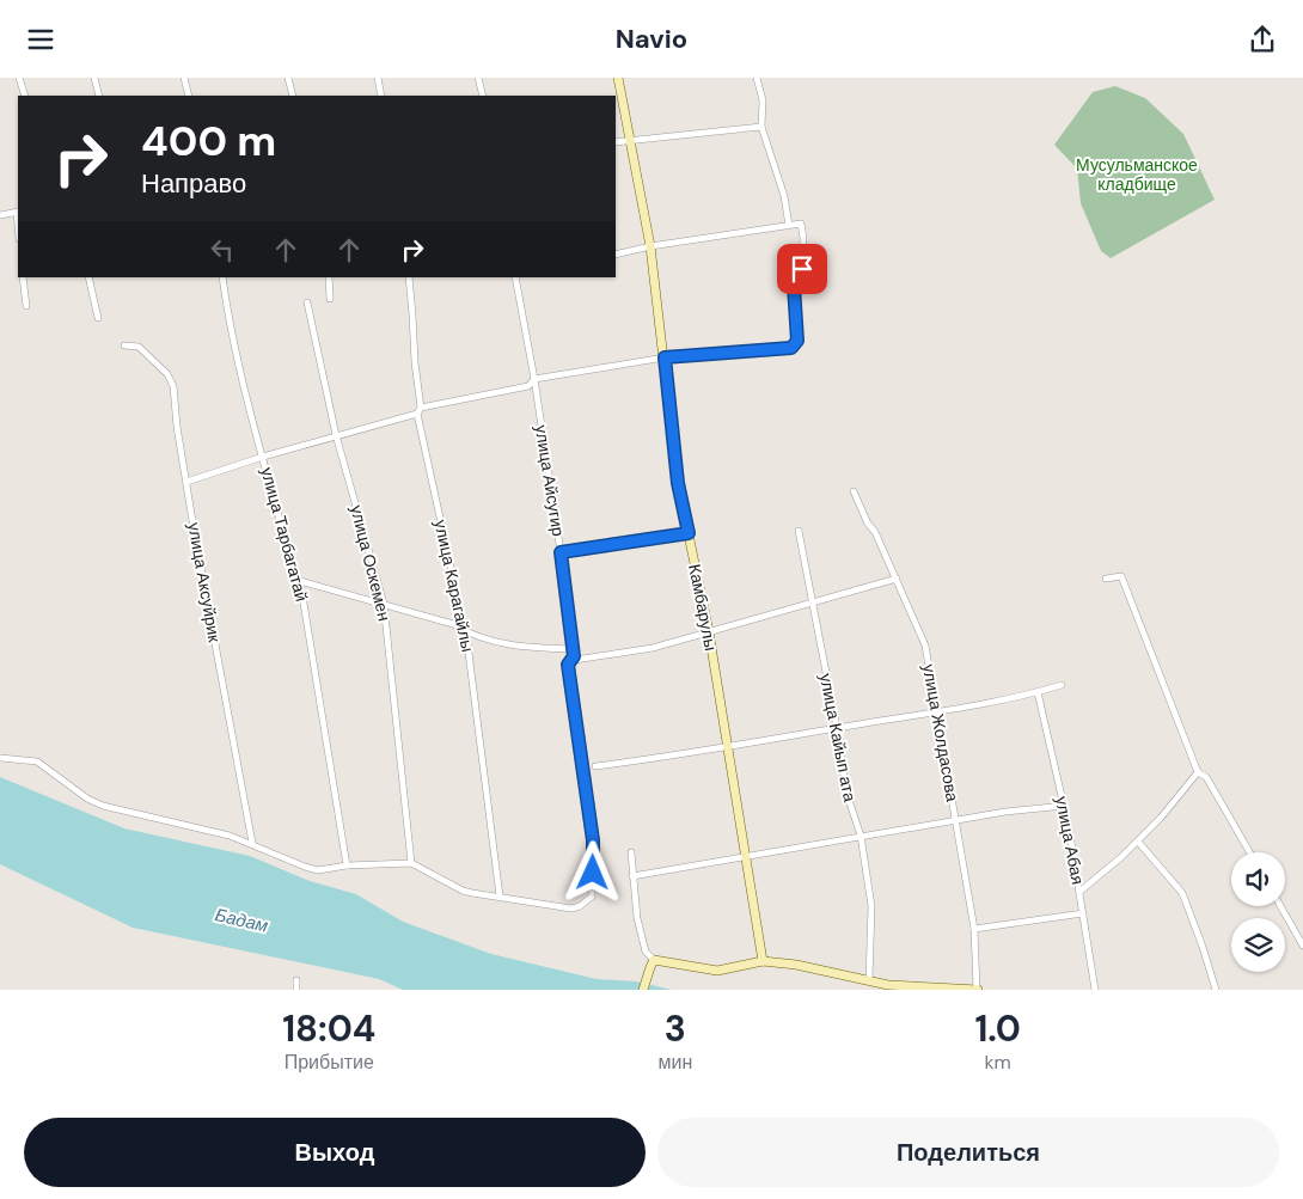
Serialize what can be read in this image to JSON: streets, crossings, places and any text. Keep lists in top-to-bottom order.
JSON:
{
  "streets": {
    "street": [
      "улица Айсугир",
      "улица Тарбагатай",
      "улица Оскемен",
      "улица Аксуйрик",
      "улица Карагайлы",
      "Камбарулы",
      "улица Жолдасова",
      "улица Кайып ата",
      "улица Абая"
    ]
  },
  "crossings": [
    ["улица Айсугир", "улица Карагайлы"]
  ],
  "water": ["Бадам"],
  "parks": ["Мусульманское кладбище"],
  "page": {
    "header": "Navio",
    "turn": ["400 m", "Направо"],
    "eta": [
      "18:04",
      "Прибытие",
      "3",
      "мин",
      "1.0",
      "km"
    ],
    "buttons": ["Выход", "Поделиться"]
  }
}
